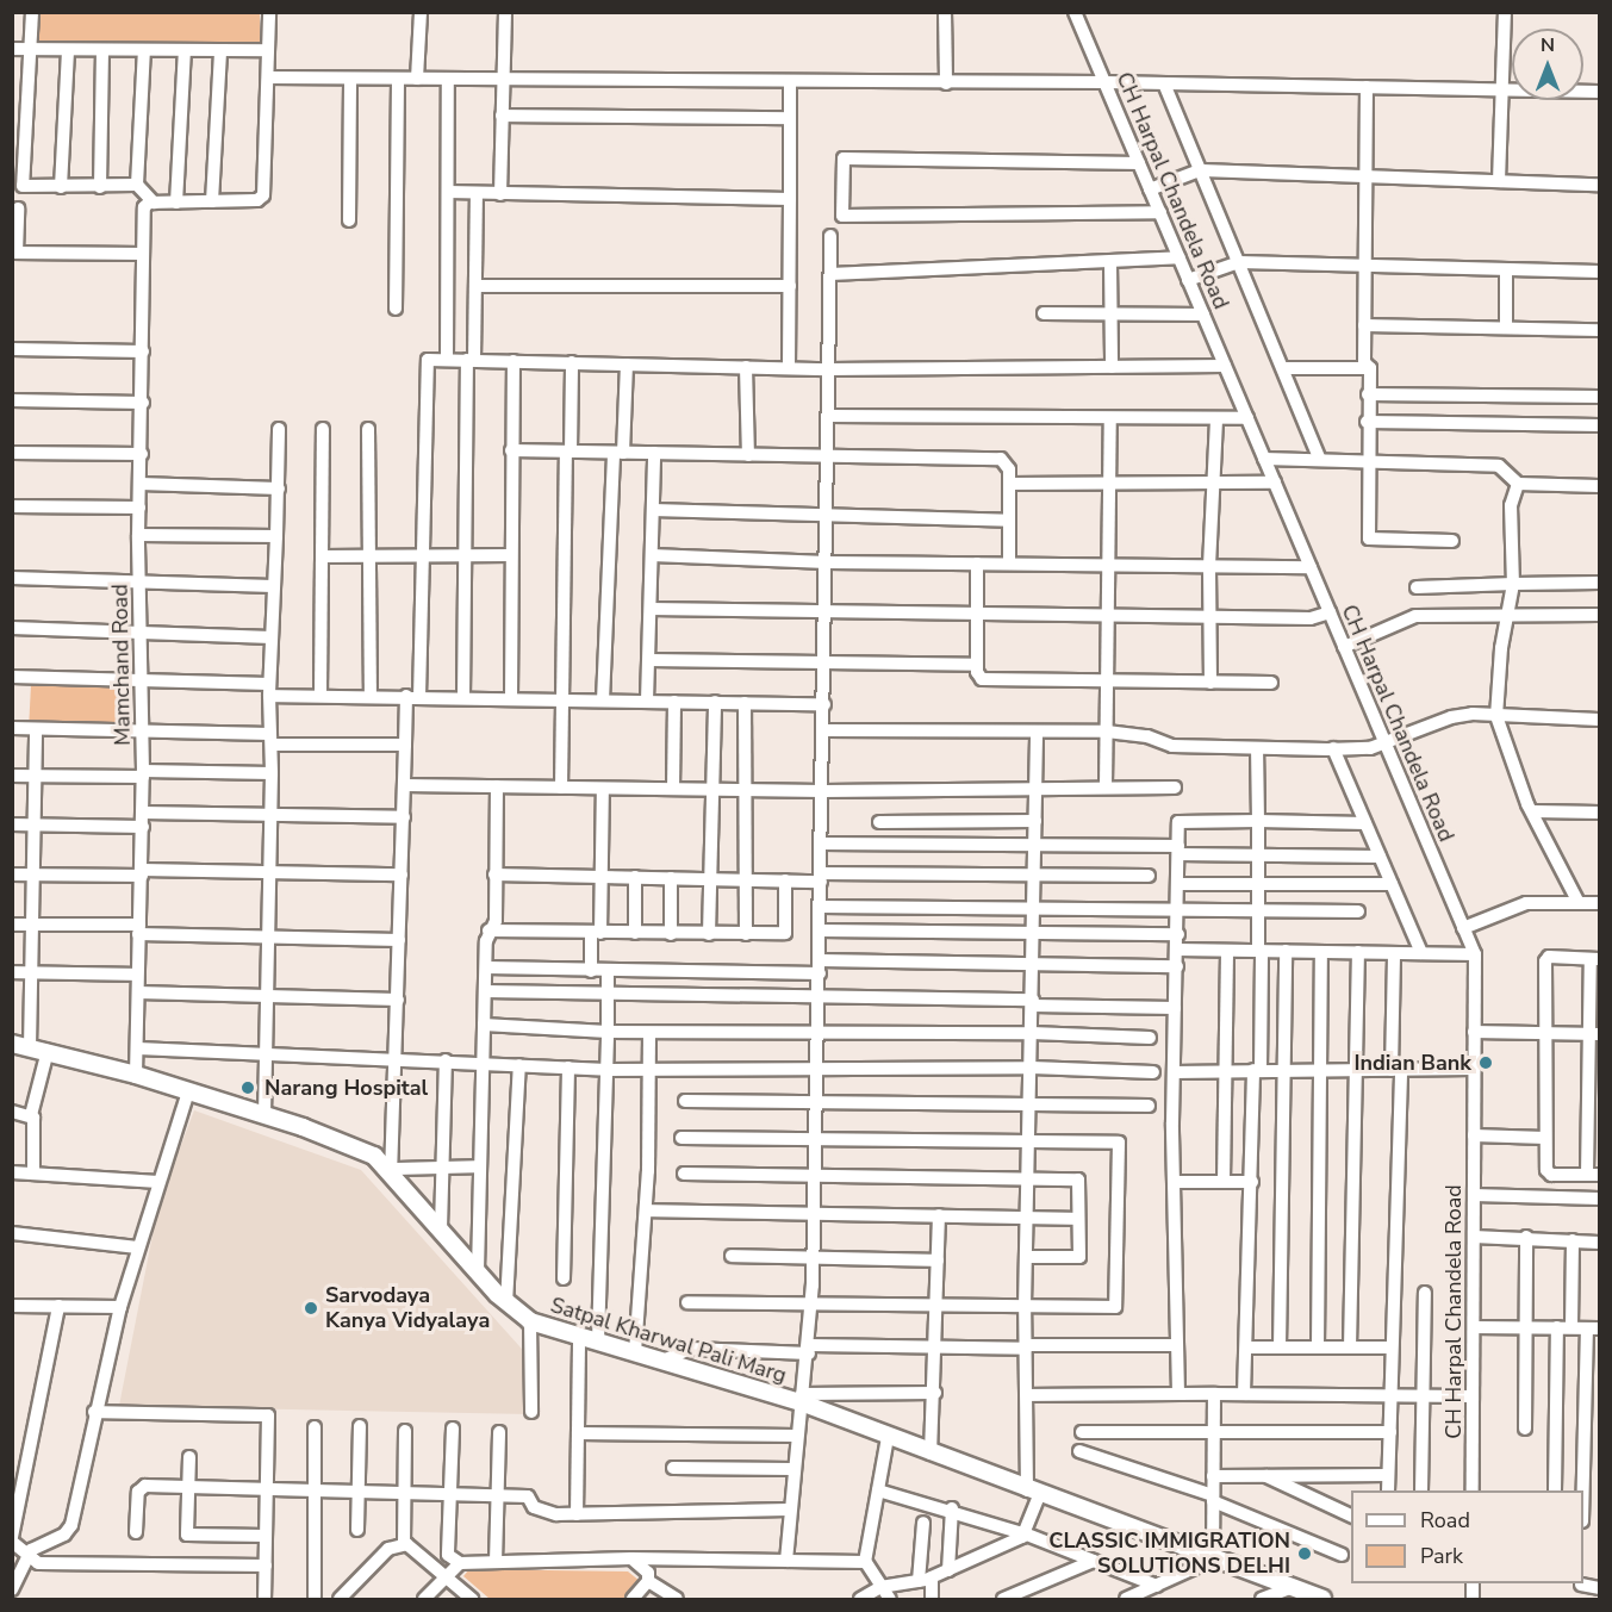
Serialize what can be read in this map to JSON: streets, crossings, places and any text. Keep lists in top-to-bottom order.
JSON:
{
  "streets": {
    "street": ["CH Harpal Chandela Road", "Mamchand Road", "Satpal Kharwal Pali Marg"]
  },
  "crossings": [
    ["Mamchand Road", "Satpal Kharwal Pali Marg"]
  ],
  "places": [
    "Indian Bank",
    "Narang Hospital",
    "Sarvodaya Kanya Vidyalaya",
    "CLASSIC IMMIGRATION SOLUTIONS DELHI"
  ],
  "legend": ["Road", "Park"],
  "north": "top"
}
